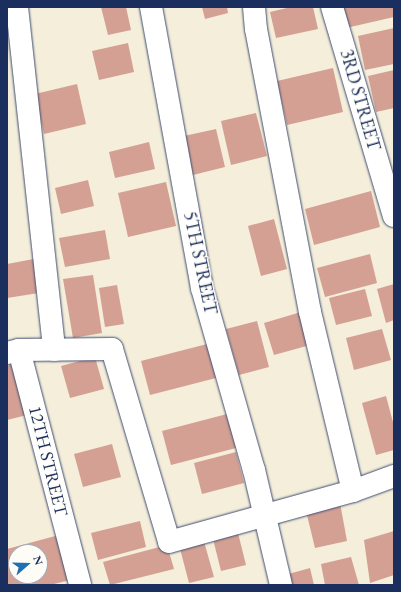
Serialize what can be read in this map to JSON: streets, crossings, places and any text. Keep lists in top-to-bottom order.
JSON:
{
  "streets": {
    "street": ["3RD STREET", "5TH STREET", "12TH STREET"]
  },
  "north": "right"
}
